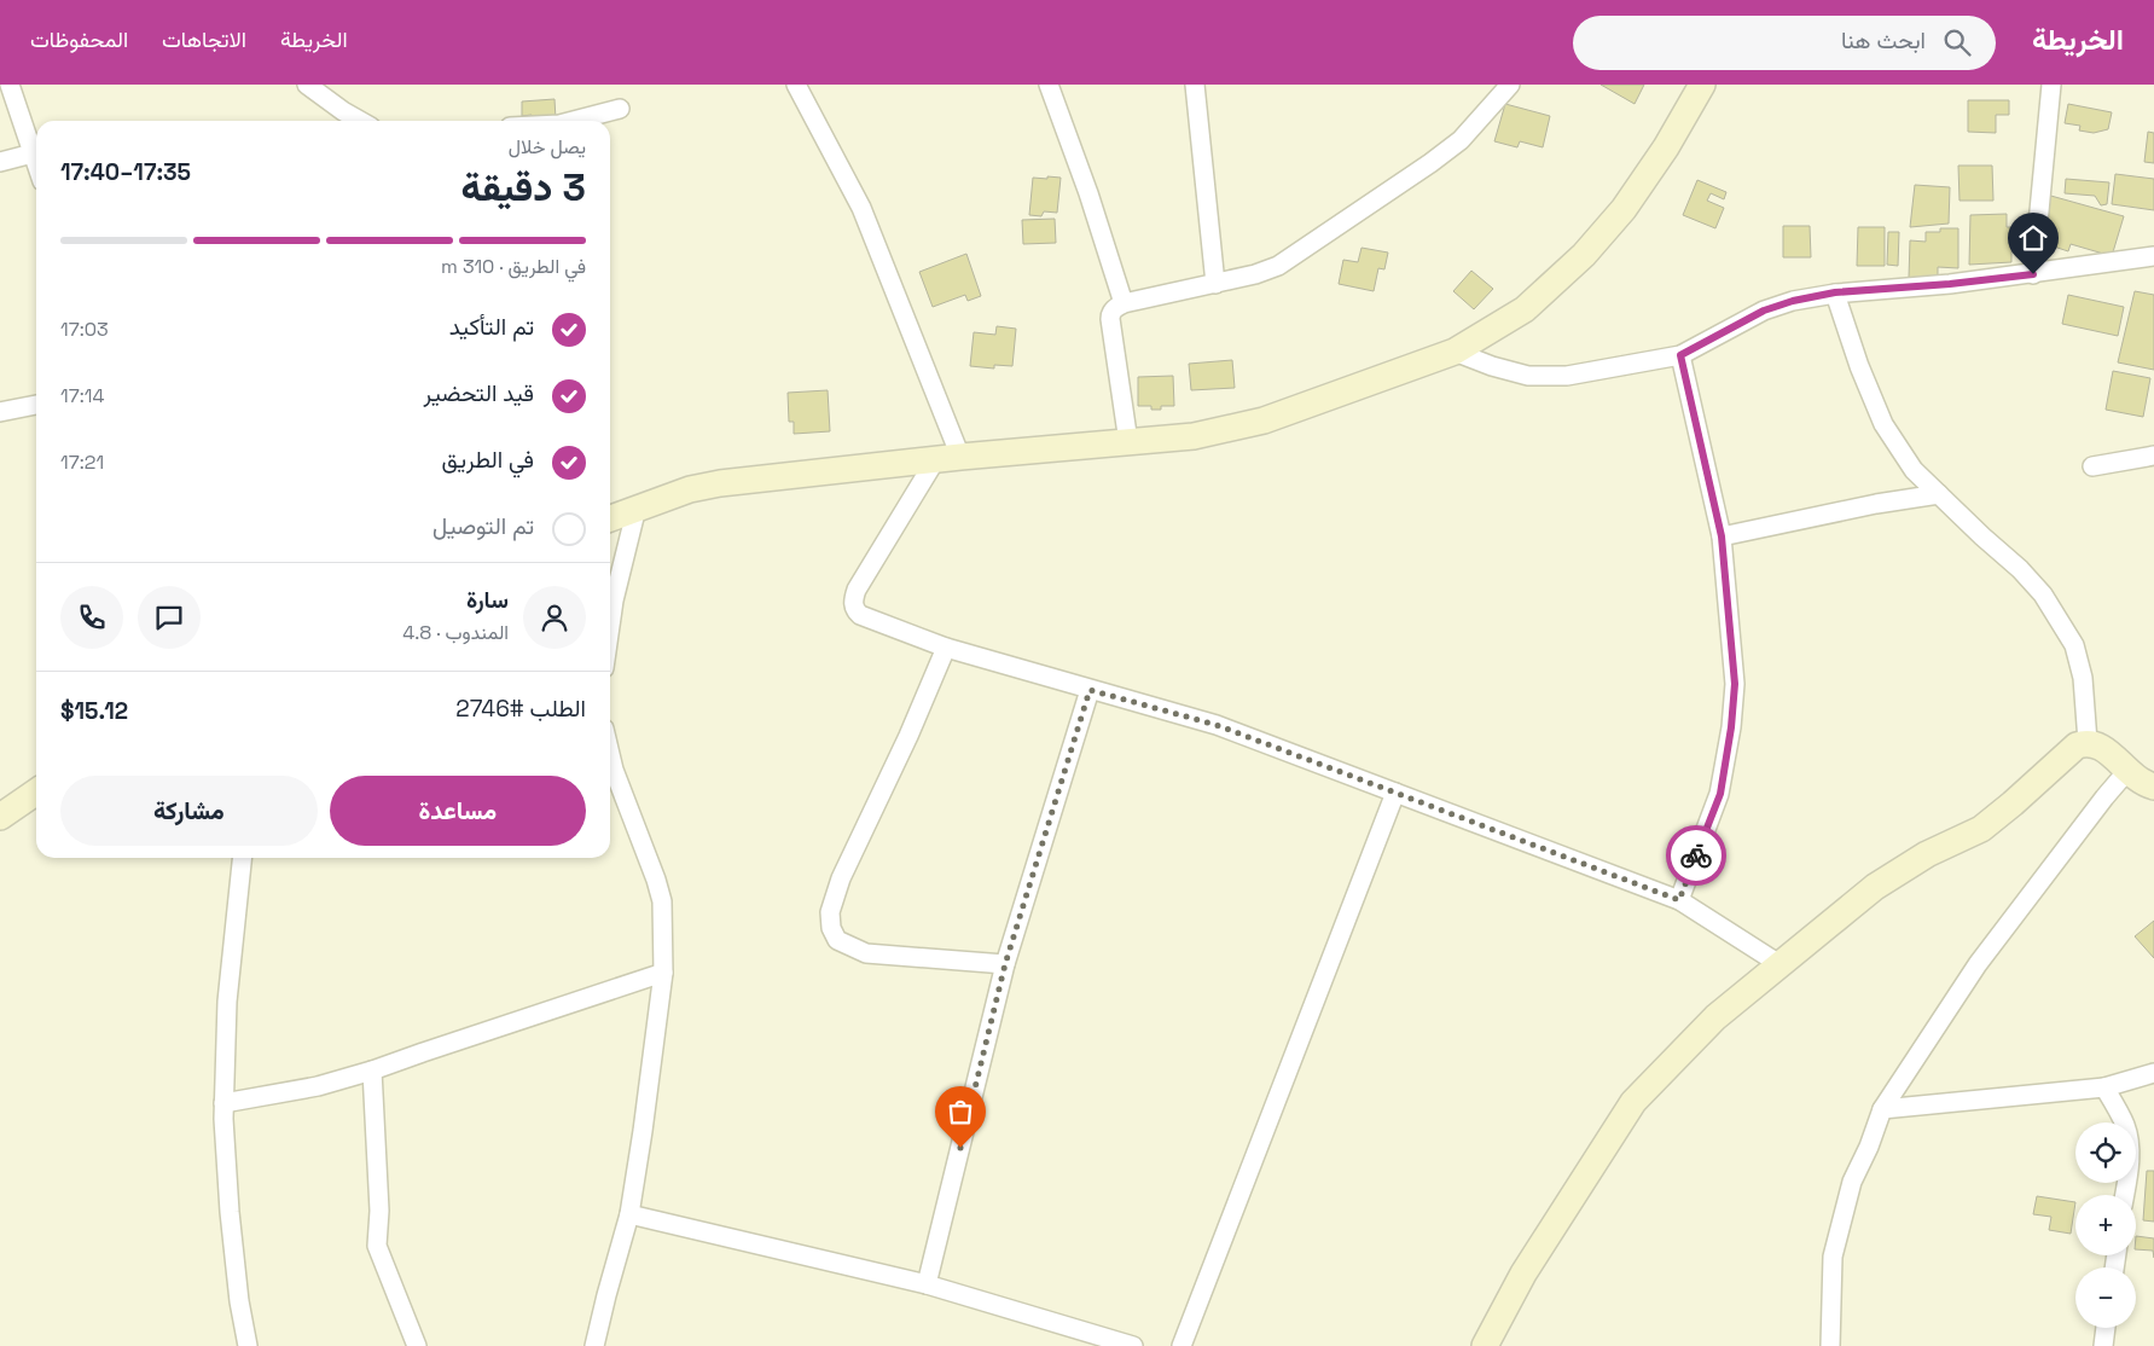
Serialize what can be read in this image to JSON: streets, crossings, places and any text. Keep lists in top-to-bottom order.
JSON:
{
  "page": {
    "header": "الخريطة",
    "search": "ابحث هنا",
    "nav": ["الخريطة", "الاتجاهات", "المحفوظات"],
    "heading": ["3 دقيقة", "يصل خلال", "17:35–17:40"],
    "panel": [
      "سارة",
      "المندوب · 4.8",
      "الطلب #2746",
      "$15.12"
    ],
    "bar": "في الطريق · 310 m",
    "list": [
      ["تم التأكيد", "17:03"],
      ["قيد التحضير", "17:14"],
      ["في الطريق", "17:21"],
      "تم التوصيل"
    ],
    "buttons": ["مساعدة", "مشاركة"],
    "map_buttons": ["+", "−"]
  }
}
